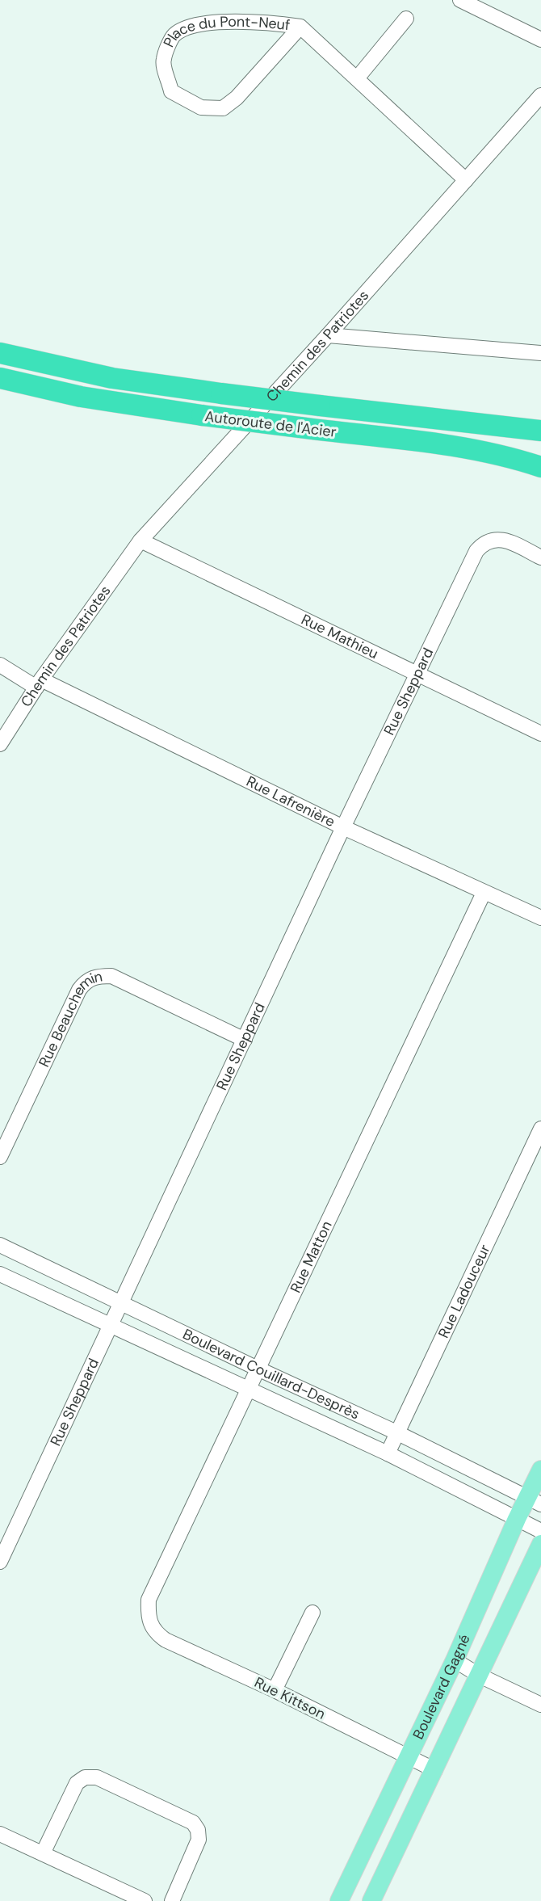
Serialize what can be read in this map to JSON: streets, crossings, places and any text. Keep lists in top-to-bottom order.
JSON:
{
  "streets": {
    "highway": ["Autoroute de l'Acier"],
    "main road": ["Boulevard Gagné"],
    "street": [
      "Place du Pont-Neuf",
      "Chemin des Patriotes",
      "Rue Mathieu",
      "Rue Sheppard",
      "Rue Lafrenière",
      "Rue Beauchemin",
      "Rue Matton",
      "Rue Ladouceur",
      "Boulevard Couillard-Desprès",
      "Rue Kittson"
    ]
  },
  "crossings": [
    ["Place du Pont-Neuf", "Chemin des Patriotes"],
    ["Chemin des Patriotes", "Rue Mathieu"],
    ["Chemin des Patriotes", "Rue Lafrenière"],
    ["Rue Mathieu", "Rue Sheppard"],
    ["Rue Sheppard", "Rue Lafrenière"],
    ["Rue Sheppard", "Rue Beauchemin"],
    ["Rue Sheppard", "Boulevard Couillard-Desprès"],
    ["Rue Lafrenière", "Rue Matton"],
    ["Rue Matton", "Boulevard Couillard-Desprès"],
    ["Rue Matton", "Rue Kittson"],
    ["Rue Ladouceur", "Boulevard Couillard-Desprès"],
    ["Boulevard Couillard-Desprès", "Boulevard Gagné"],
    ["Boulevard Gagné", "Rue Kittson"]
  ]
}
